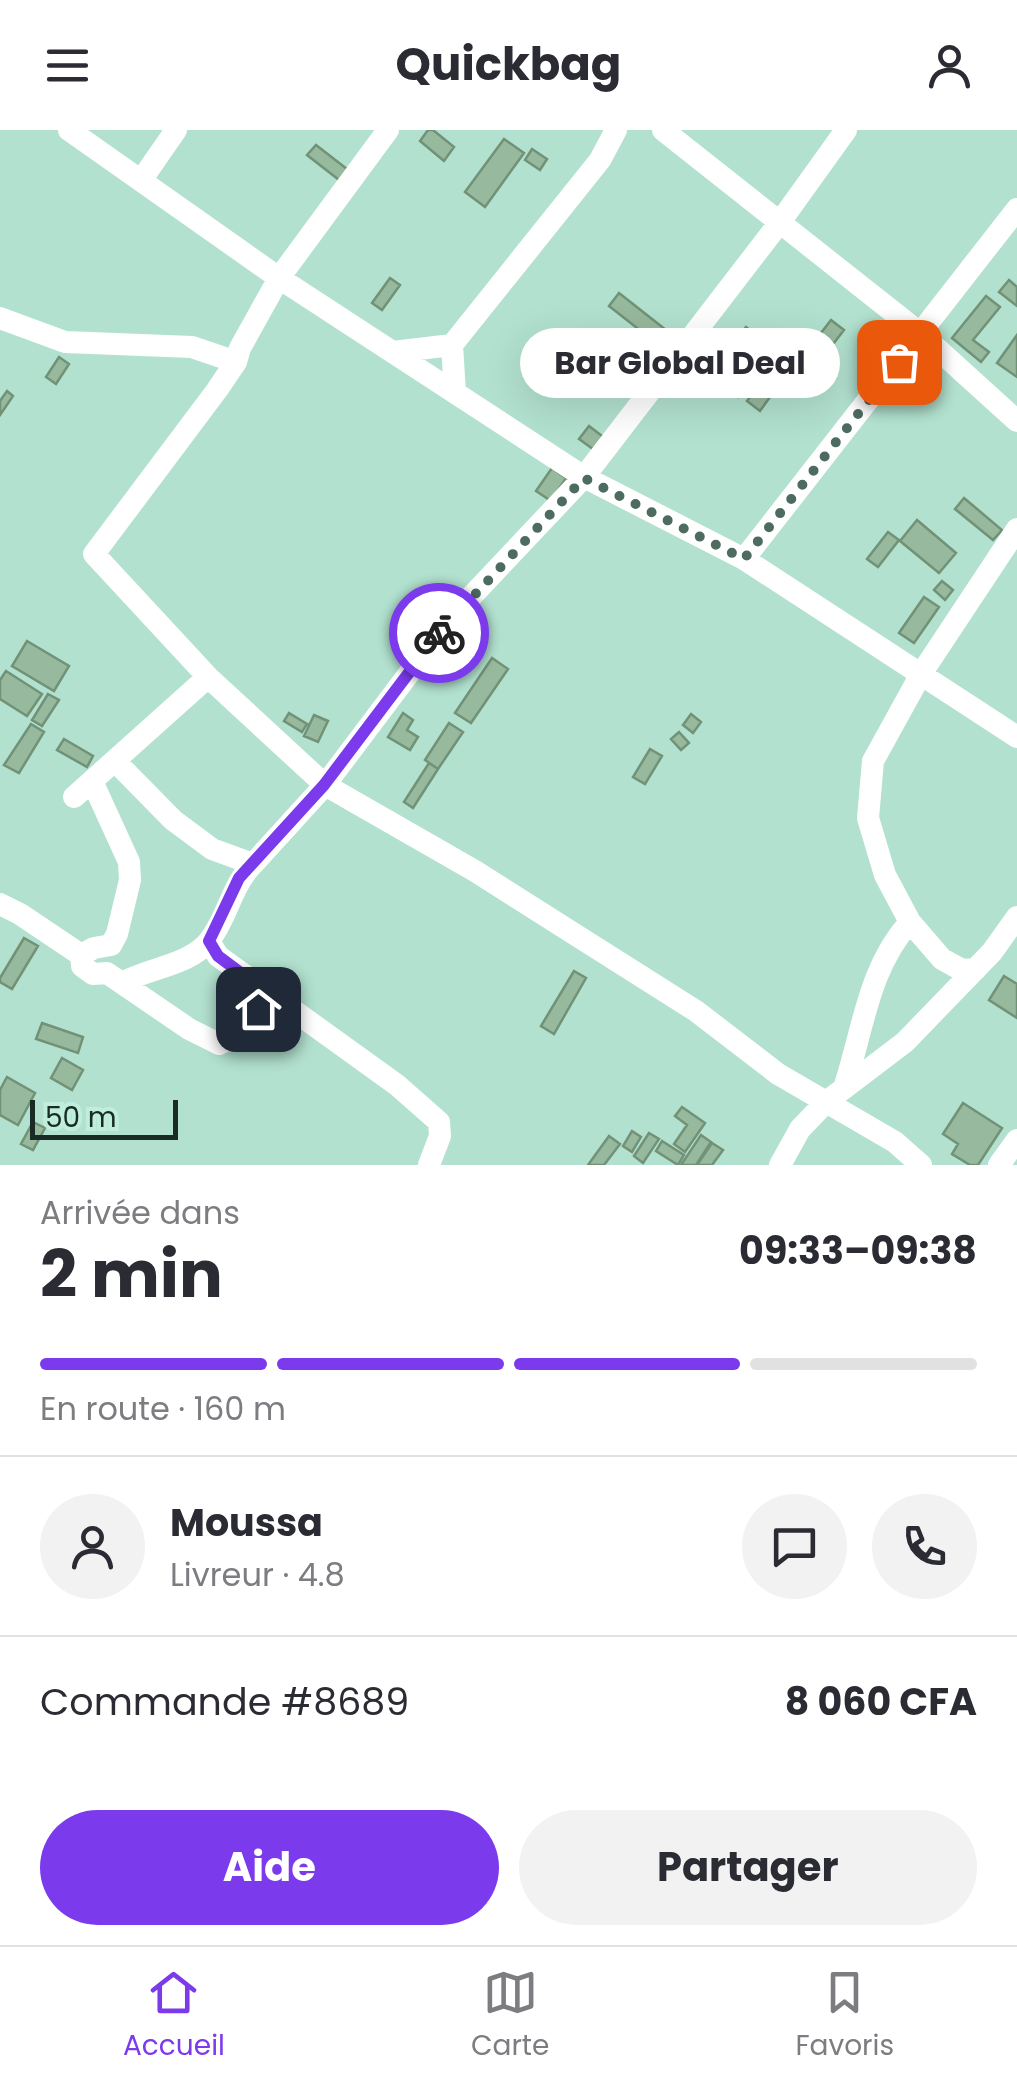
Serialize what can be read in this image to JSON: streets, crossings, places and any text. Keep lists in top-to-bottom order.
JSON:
{
  "places": ["Bar Global Deal"],
  "scale_bar": "50 m",
  "page": {
    "header": "Quickbag",
    "bubble": "Bar Global Deal",
    "scale": "50 m",
    "heading": ["2 min", "Arrivée dans", "09:33–09:38"],
    "panel": [
      "Moussa",
      "Livreur · 4.8",
      "Commande #8689",
      "8 060 CFA"
    ],
    "bar": "En route · 160 m",
    "buttons": ["Aide", "Partager"],
    "tabs": ["Accueil", "Carte", "Favoris"]
  }
}
